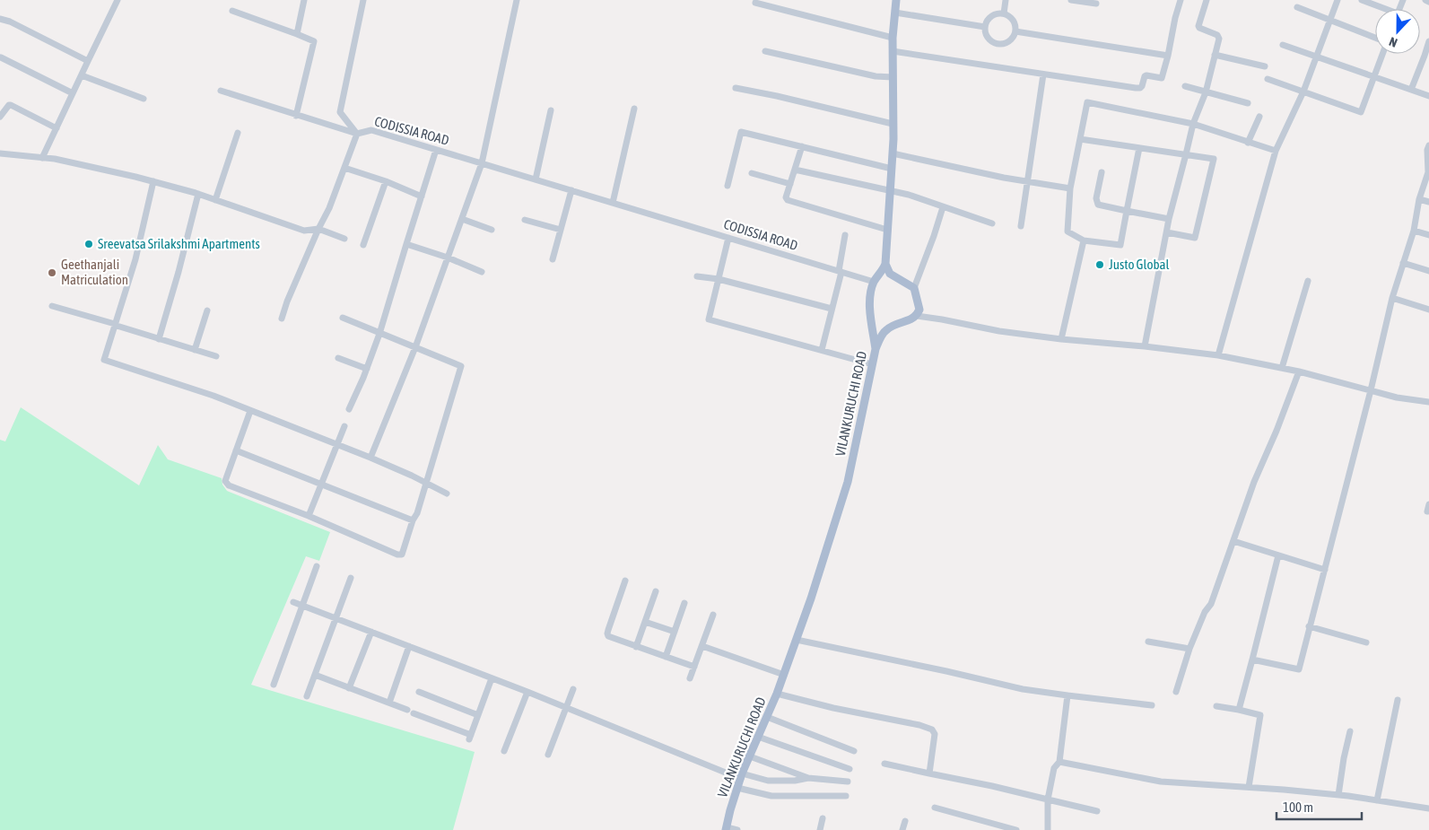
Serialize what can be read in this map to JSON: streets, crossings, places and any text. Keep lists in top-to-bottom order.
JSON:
{
  "streets": {
    "main road": ["VILANKURUCHI ROAD"],
    "street": ["CODISSIA ROAD"]
  },
  "places": ["Sreevatsa Srilakshmi Apartments", "Justo Global", "Geethanjali Matriculation"],
  "scale_bar": "100 m",
  "north": "bottom"
}
